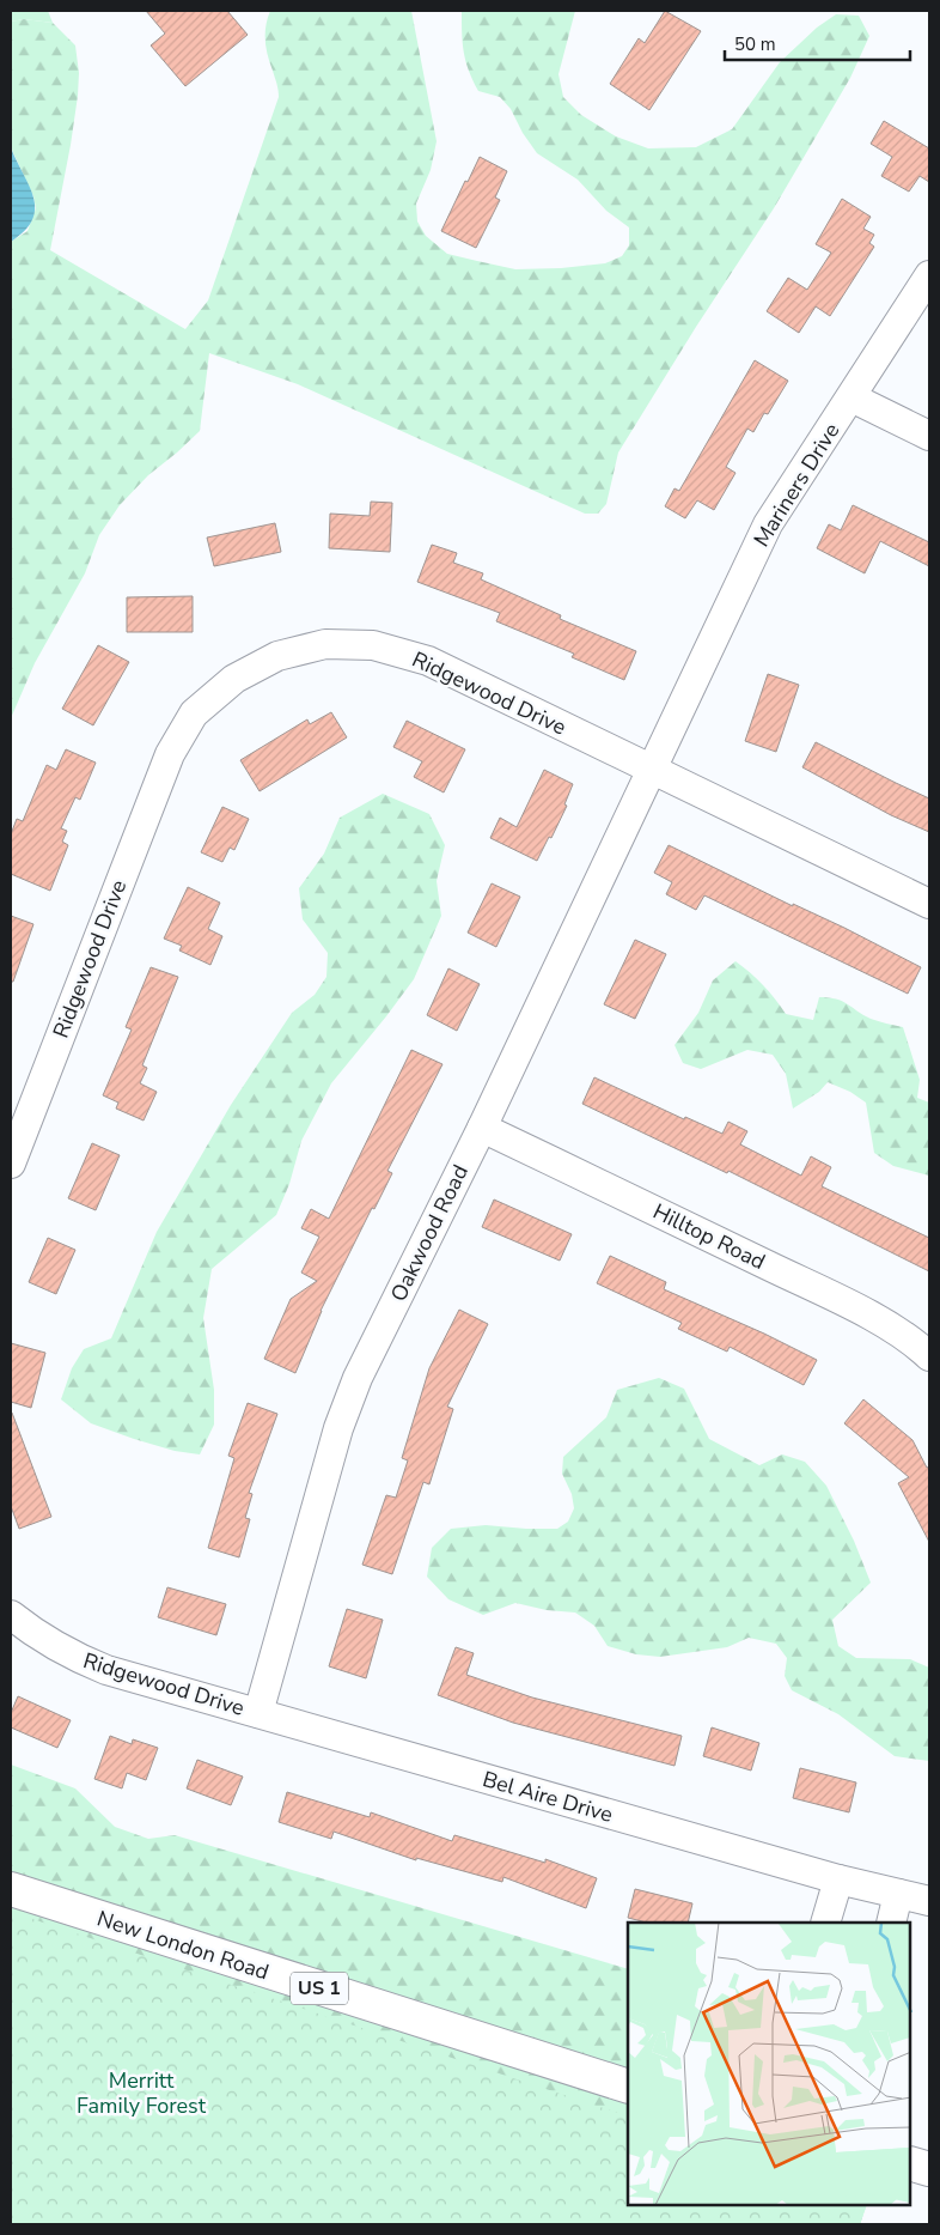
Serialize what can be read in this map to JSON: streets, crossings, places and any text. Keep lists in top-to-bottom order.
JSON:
{
  "streets": {
    "main road": ["New London Road", "US 1"],
    "street": [
      "Mariners Drive",
      "Ridgewood Drive",
      "Oakwood Road",
      "Hilltop Road",
      "Bel Aire Drive"
    ]
  },
  "crossings": [
    ["Mariners Drive", "Ridgewood Drive"],
    ["Mariners Drive", "Oakwood Road"],
    ["Ridgewood Drive", "Oakwood Road"],
    ["Ridgewood Drive", "Bel Aire Drive"],
    ["Oakwood Road", "Hilltop Road"],
    ["Oakwood Road", "Bel Aire Drive"]
  ],
  "parks": ["Merritt Family Forest"],
  "scale_bar": "50 m"
}
